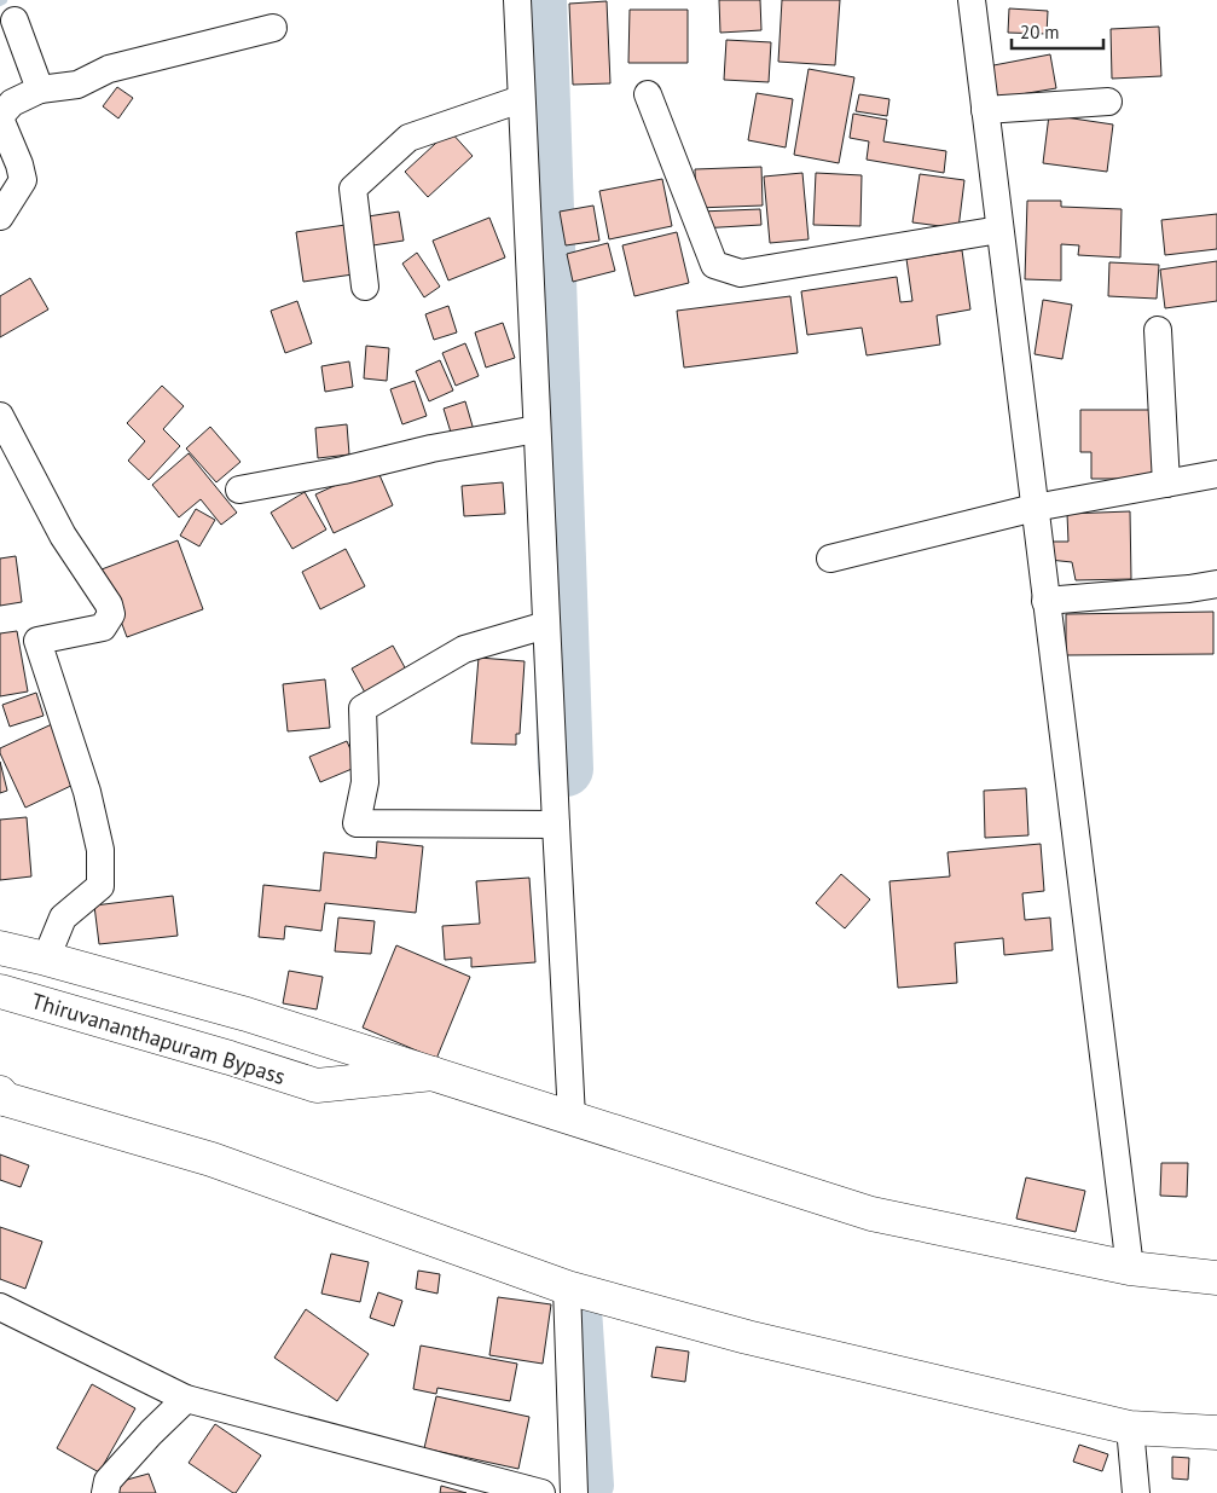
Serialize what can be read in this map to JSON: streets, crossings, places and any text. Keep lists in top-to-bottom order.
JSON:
{
  "streets": {
    "main road": ["Thiruvananthapuram Bypass"]
  },
  "scale_bar": "20 m"
}
